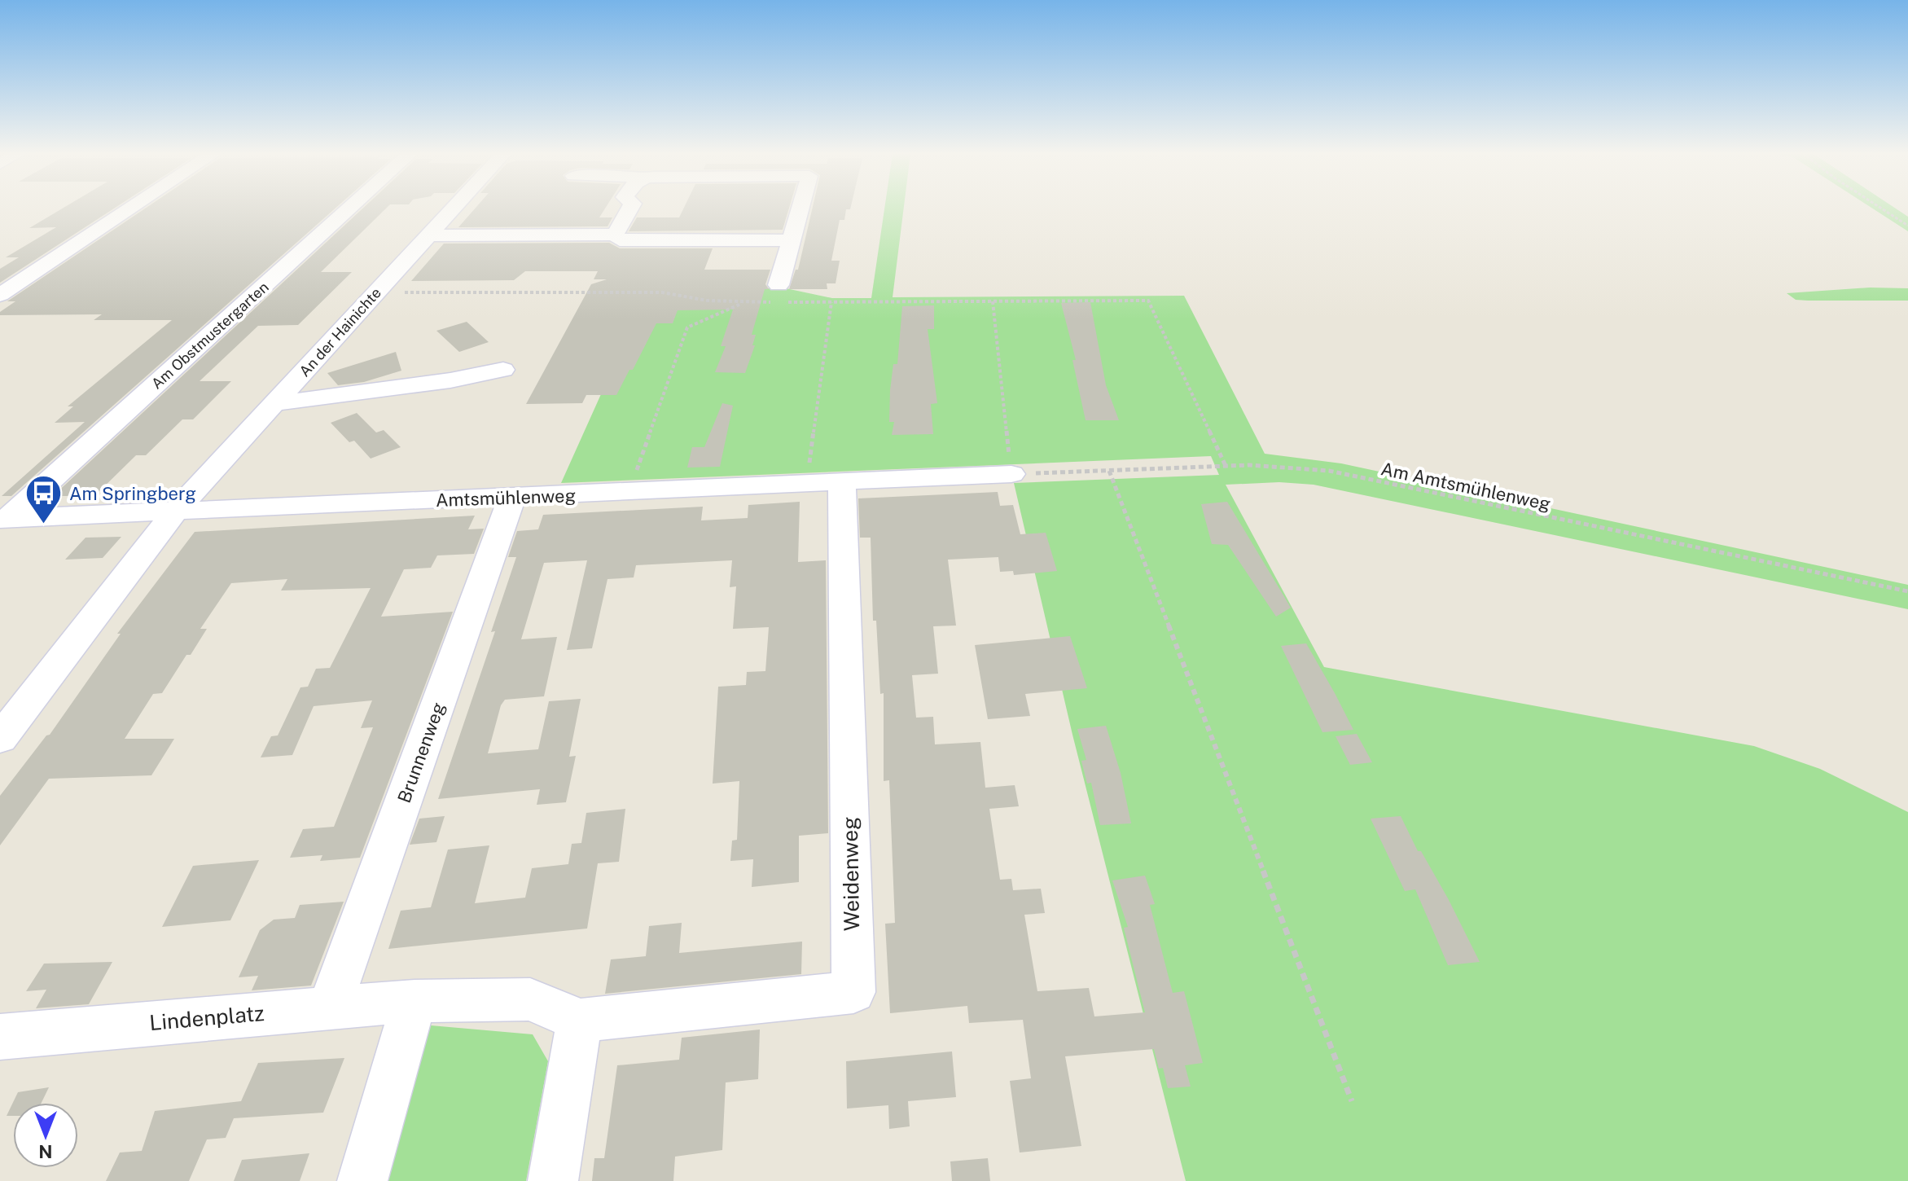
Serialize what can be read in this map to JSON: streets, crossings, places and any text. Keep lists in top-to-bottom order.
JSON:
{
  "streets": {
    "street": [
      "An der Hainichte",
      "Am Obstmustergarten",
      "Amtsmühlenweg",
      "Brunnenweg",
      "Weidenweg",
      "Lindenplatz"
    ],
    "path": ["Am Amtsmühlenweg"]
  },
  "crossings": [
    ["An der Hainichte", "Amtsmühlenweg"],
    ["Am Obstmustergarten", "Amtsmühlenweg"],
    ["Am Amtsmühlenweg", "Amtsmühlenweg"],
    ["Amtsmühlenweg", "Brunnenweg"],
    ["Amtsmühlenweg", "Weidenweg"],
    ["Brunnenweg", "Lindenplatz"],
    ["Weidenweg", "Lindenplatz"]
  ],
  "places": {
    "bus stop": ["Am Springberg"]
  },
  "north": "bottom"
}
